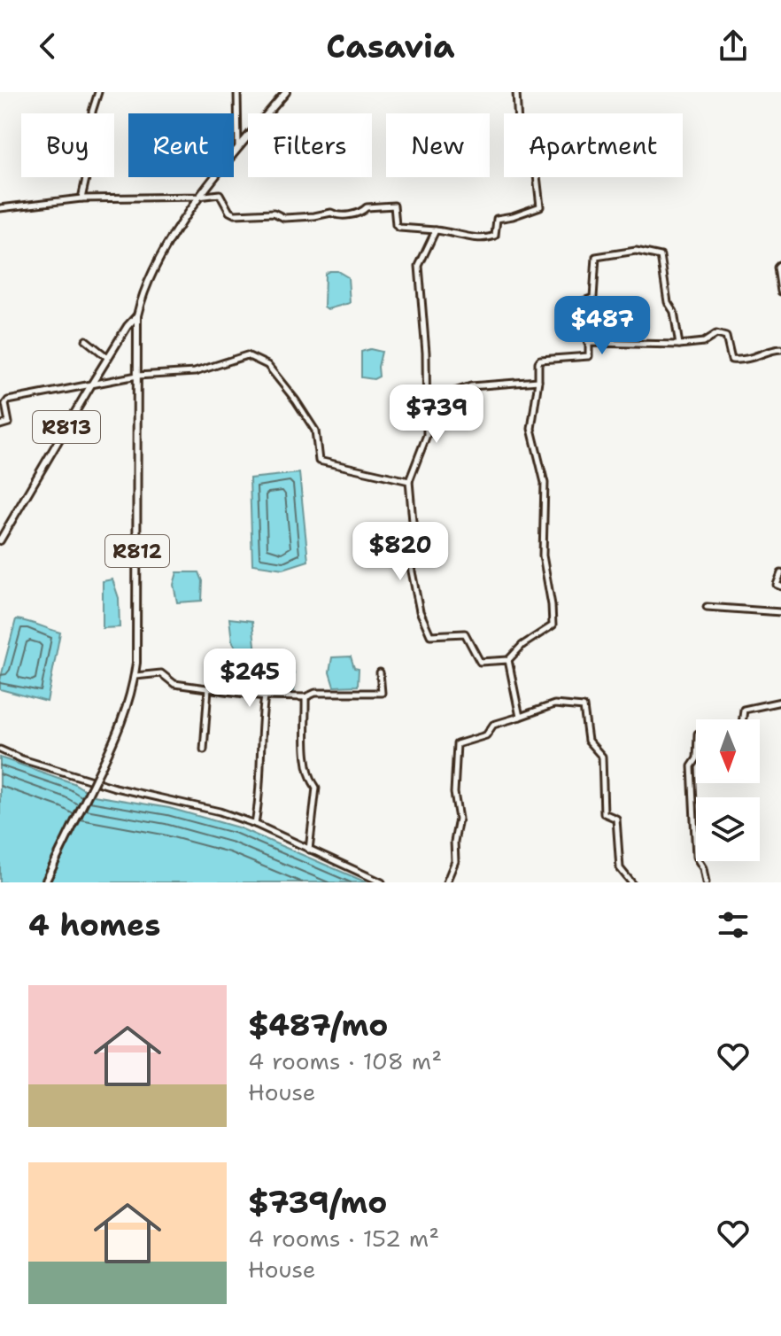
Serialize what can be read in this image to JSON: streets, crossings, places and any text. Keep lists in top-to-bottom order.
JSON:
{
  "streets": {
    "main road": ["R813", "R812"]
  },
  "crossings": [
    ["R813", "R812"]
  ],
  "north": "bottom",
  "page": {
    "header": "Casavia",
    "chip": [
      "Buy",
      "Rent",
      "Filters",
      "New",
      "Apartment"
    ],
    "price": [
      "$487",
      "$739",
      "$820",
      "$245"
    ],
    "heading": "4 homes",
    "list": [
      {
        "name": "$487/mo",
        "note": "4 rooms · 108 m² · House"
      },
      {
        "name": "$739/mo",
        "note": "4 rooms · 152 m² · House"
      }
    ]
  }
}
